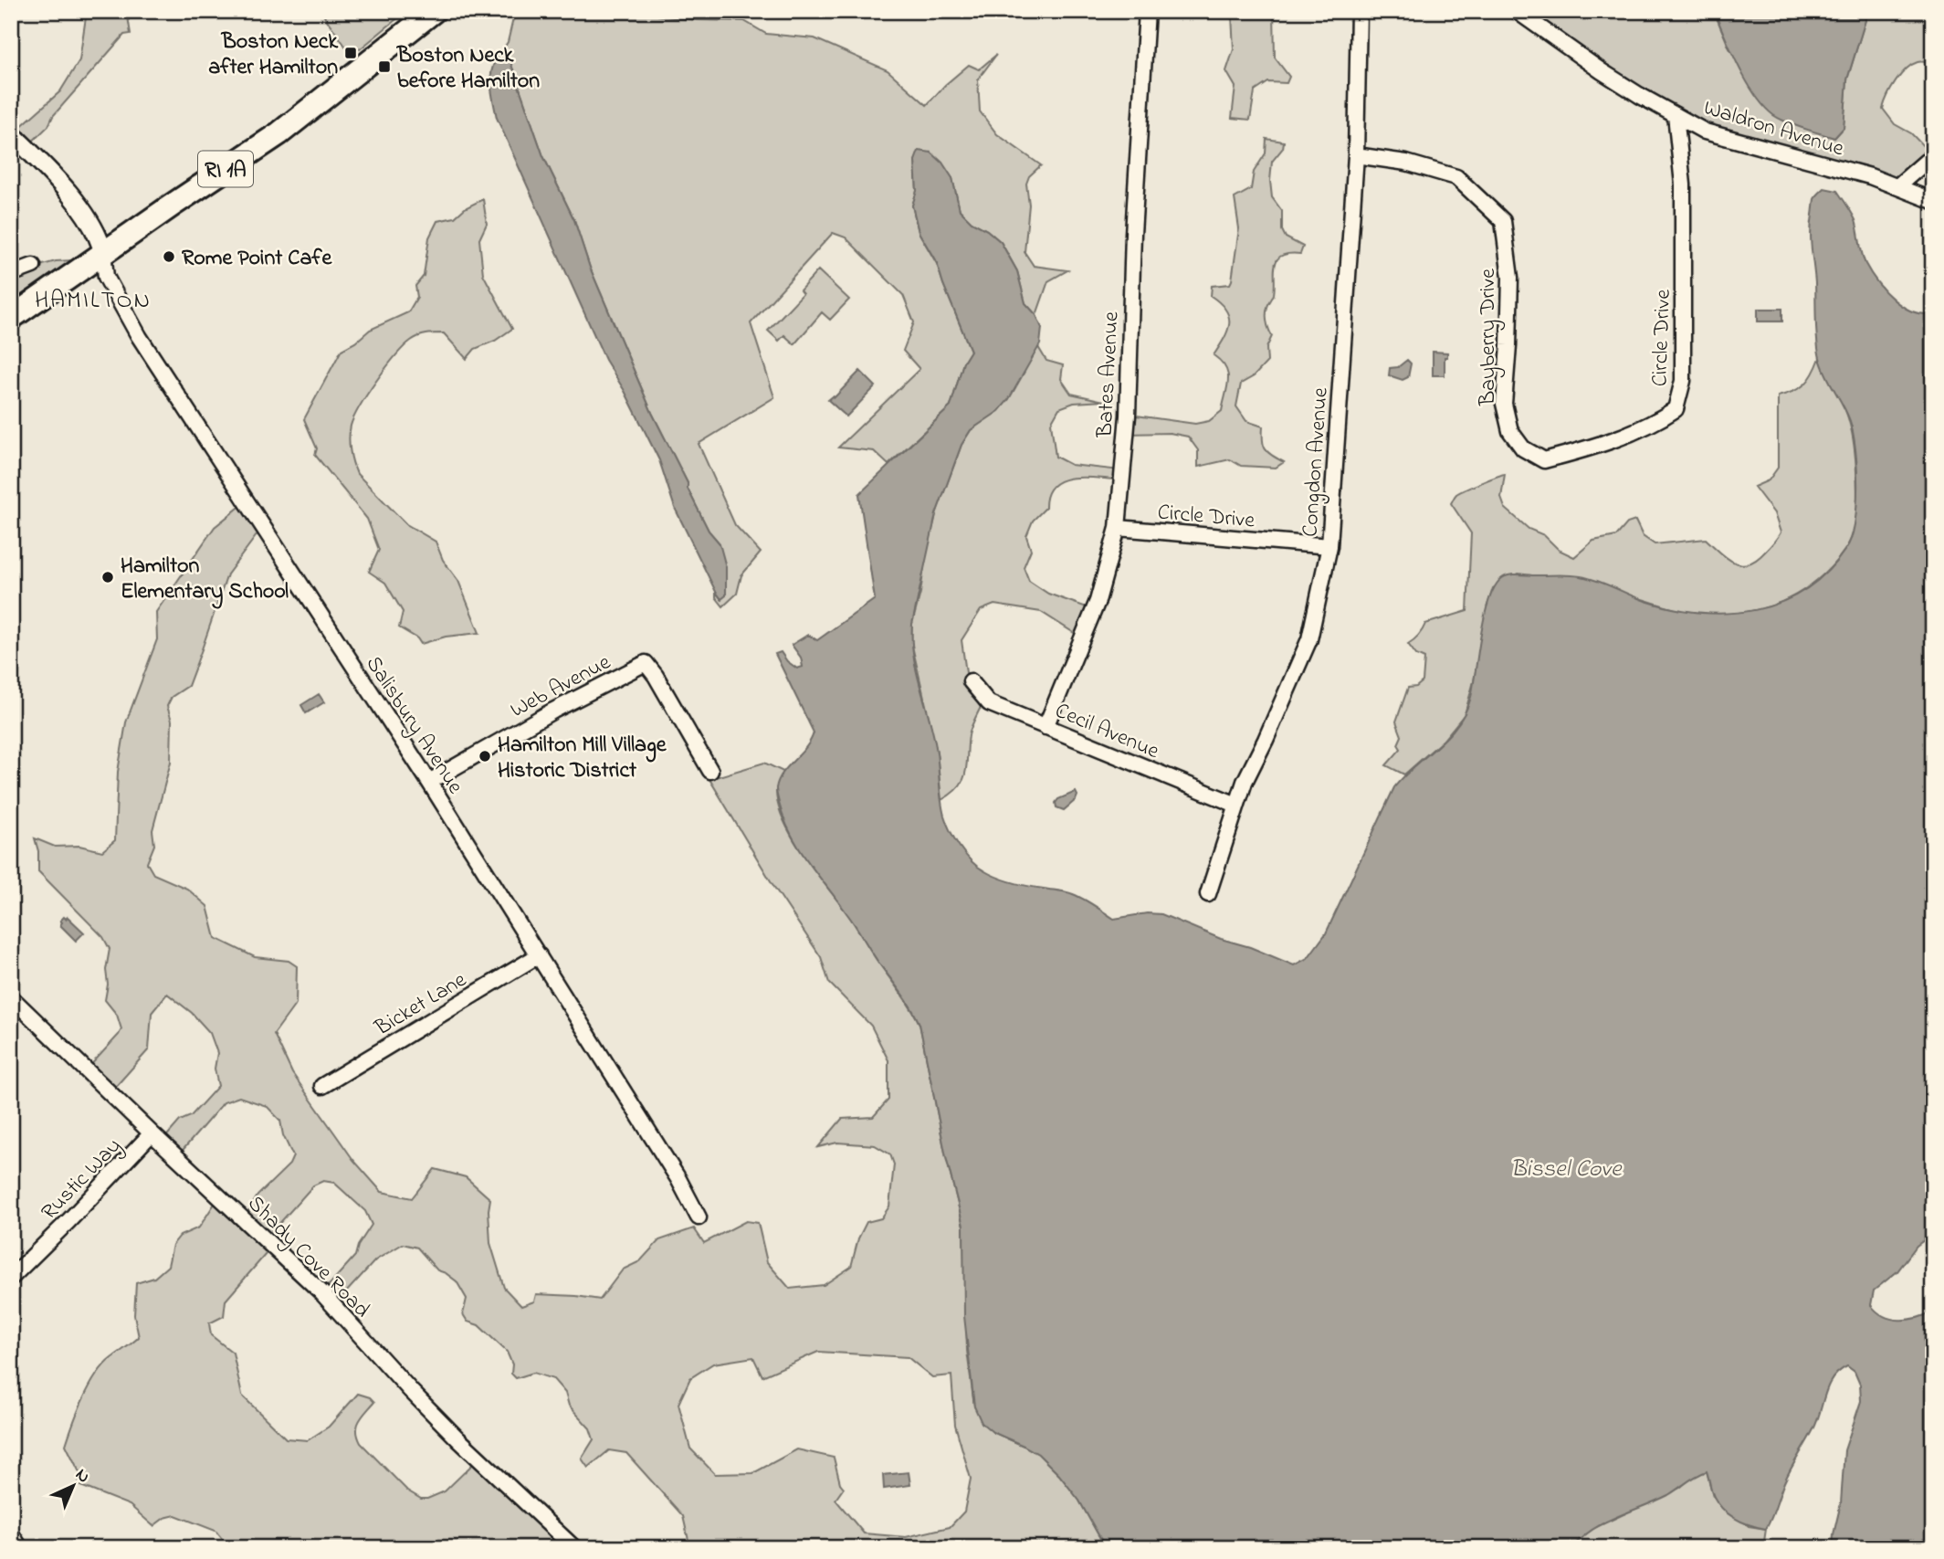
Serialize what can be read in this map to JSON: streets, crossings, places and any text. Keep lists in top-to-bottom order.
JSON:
{
  "streets": {
    "main road": ["RI 1A"],
    "street": [
      "Waldron Avenue",
      "Bayberry Drive",
      "Circle Drive",
      "Bates Avenue",
      "Congdon Avenue",
      "Web Avenue",
      "Salisbury Avenue",
      "Cecil Avenue",
      "Bicket Lane",
      "Rustic Way",
      "Shady Cove Road"
    ]
  },
  "crossings": [
    ["Waldron Avenue", "Circle Drive"],
    ["RI 1A", "Salisbury Avenue"],
    ["Bayberry Drive", "Circle Drive"],
    ["Bayberry Drive", "Congdon Avenue"],
    ["Circle Drive", "Bates Avenue"],
    ["Circle Drive", "Congdon Avenue"],
    ["Bates Avenue", "Cecil Avenue"],
    ["Congdon Avenue", "Cecil Avenue"],
    ["Web Avenue", "Salisbury Avenue"],
    ["Salisbury Avenue", "Bicket Lane"],
    ["Rustic Way", "Shady Cove Road"]
  ],
  "districts": ["HAMILTON"],
  "water": ["Bissel Cove"],
  "places": {
    "transit": ["Boston Neck after Hamilton", "Boston Neck before Hamilton"],
    "other": ["Rome Point Cafe", "Hamilton Elementary School", "Hamilton Mill Village Historic District"]
  },
  "north": "top right"
}
